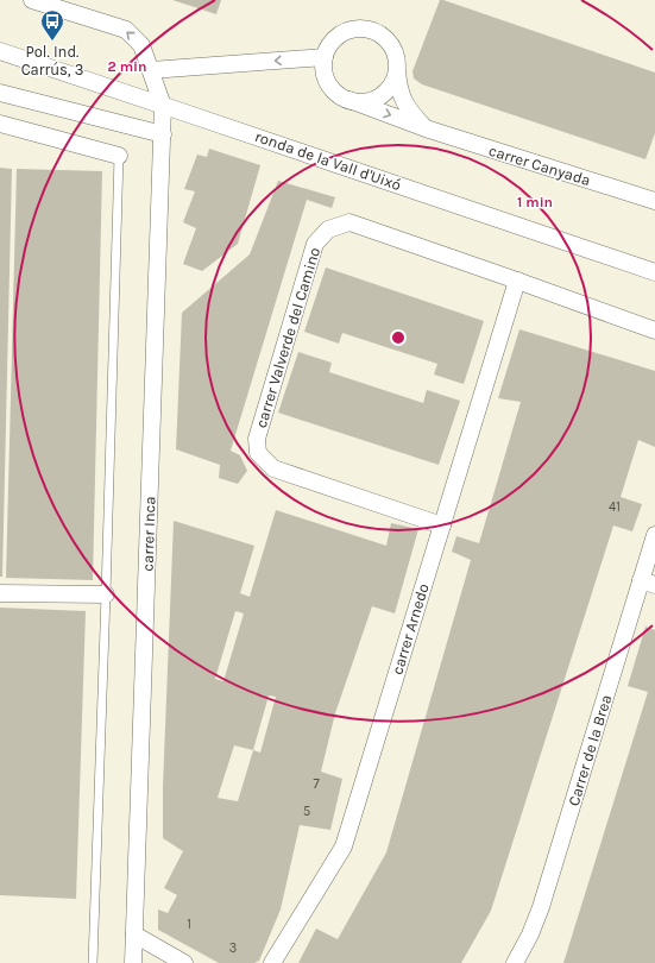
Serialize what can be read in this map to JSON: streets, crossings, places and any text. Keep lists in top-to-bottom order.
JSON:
{
  "streets": {
    "street": [
      "ronda de la Vall d'Uixó",
      "carrer Canyada",
      "carrer Valverde del Camino",
      "carrer Inca",
      "carrer Arnedo",
      "Carrer de la Brea"
    ]
  },
  "crossings": [
    ["ronda de la Vall d'Uixó", "carrer Inca"],
    ["carrer Valverde del Camino", "carrer Arnedo"]
  ],
  "places": {
    "bus stop": ["Pol. Ind. Carrús, 3"]
  },
  "house_numbers": [
    "41",
    "7",
    "5",
    "1",
    "3"
  ],
  "rings": ["2 min", "1 min"]
}
